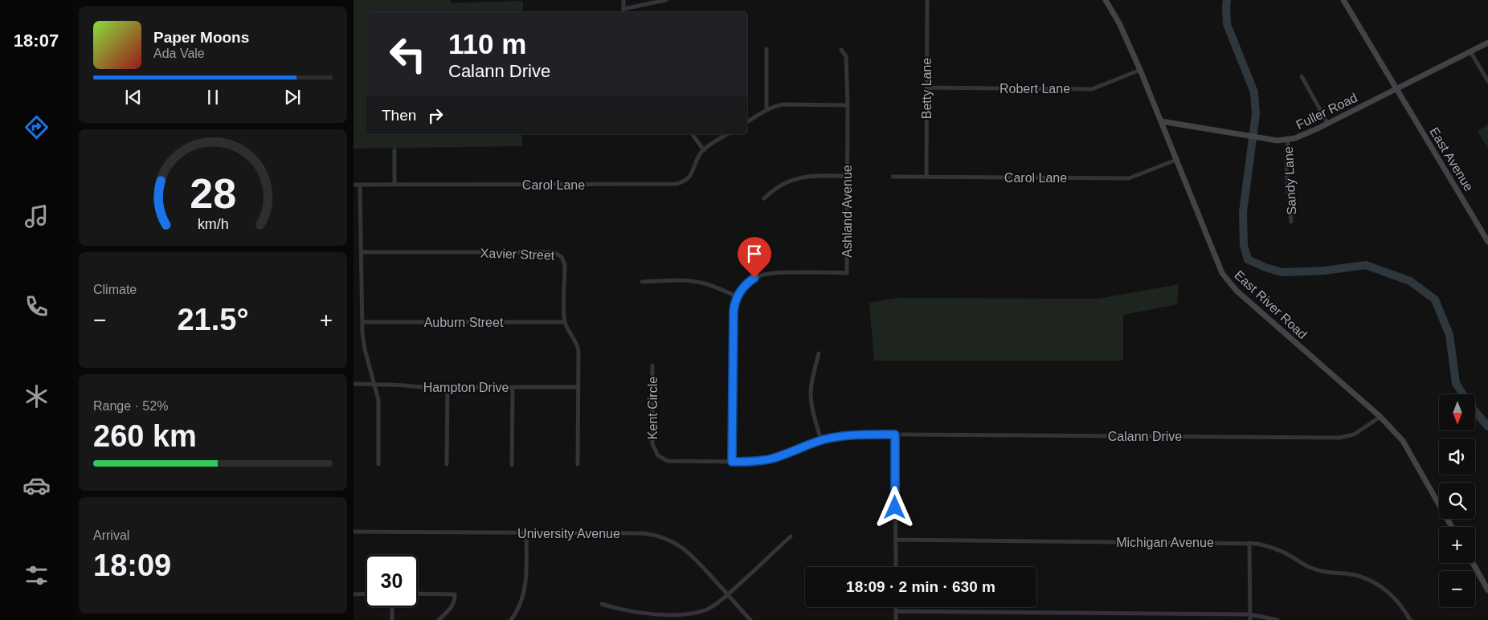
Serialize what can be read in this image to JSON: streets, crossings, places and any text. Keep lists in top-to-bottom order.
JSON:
{
  "streets": {
    "street": [
      "Betty Lane",
      "Robert Lane",
      "Fuller Road",
      "East Avenue",
      "Carol Lane",
      "Sandy Lane",
      "Ashland Avenue",
      "Xavier Street",
      "East River Road",
      "Auburn Street",
      "Hampton Drive",
      "Kent Circle",
      "Calann Drive",
      "University Avenue",
      "Michigan Avenue"
    ]
  },
  "crossings": [
    ["Betty Lane", "Robert Lane"],
    ["Betty Lane", "Carol Lane"],
    ["Robert Lane", "East River Road"],
    ["Fuller Road", "East Avenue"],
    ["Fuller Road", "Sandy Lane"],
    ["Fuller Road", "East River Road"],
    ["Carol Lane", "East River Road"],
    ["Ashland Avenue", "Kent Circle"],
    ["Xavier Street", "Auburn Street"],
    ["Xavier Street", "Hampton Drive"],
    ["East River Road", "Calann Drive"]
  ],
  "north": "bottom",
  "page": {
    "tabs": "18:07",
    "turn": ["110 m", "Calann Drive"],
    "song": ["Paper Moons", "Ada Vale"],
    "then": "Then",
    "tile": [
      "Climate",
      ["Range · 52%", "260 km"],
      ["Arrival", "18:09"]
    ],
    "heat": ["−", "21.5°", "+"],
    "map_buttons": ["+", "−"],
    "limit": "30",
    "trip": "18:09 · 2 min · 630 m",
    "gauge": ["28", "km/h"]
  }
}
